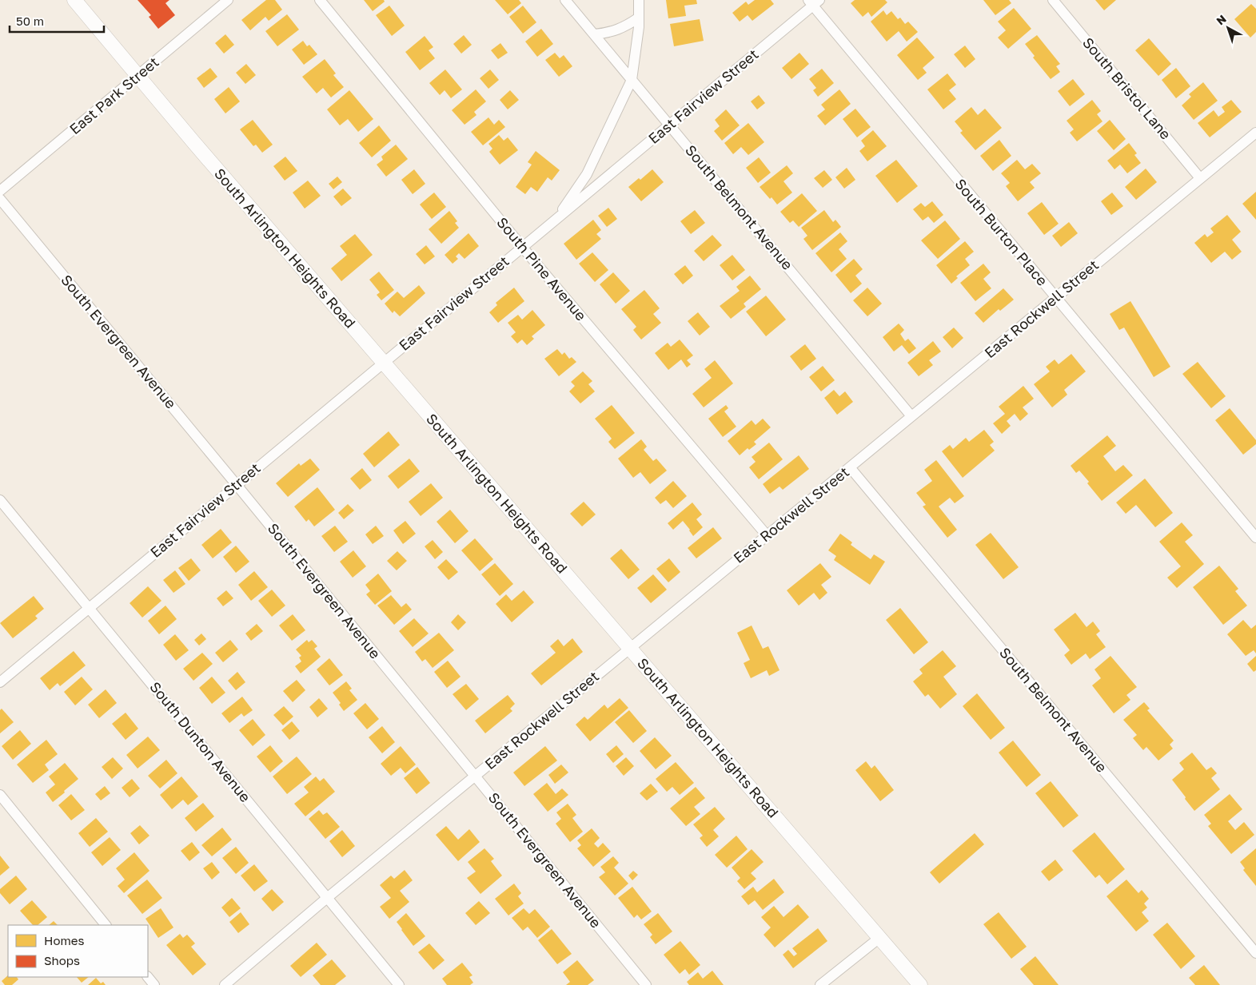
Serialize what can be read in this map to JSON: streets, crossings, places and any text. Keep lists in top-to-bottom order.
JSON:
{
  "streets": {
    "main road": ["South Arlington Heights Road"],
    "street": [
      "South Bristol Lane",
      "East Park Street",
      "East Fairview Street",
      "South Belmont Avenue",
      "South Burton Place",
      "South Pine Avenue",
      "East Rockwell Street",
      "South Evergreen Avenue",
      "South Dunton Avenue"
    ]
  },
  "crossings": [
    ["South Bristol Lane", "East Rockwell Street"],
    ["East Park Street", "South Arlington Heights Road"],
    ["East Fairview Street", "South Belmont Avenue"],
    ["East Fairview Street", "South Burton Place"],
    ["East Fairview Street", "South Arlington Heights Road"],
    ["East Fairview Street", "South Pine Avenue"],
    ["East Fairview Street", "South Evergreen Avenue"],
    ["East Fairview Street", "South Dunton Avenue"],
    ["South Belmont Avenue", "East Rockwell Street"],
    ["South Burton Place", "East Rockwell Street"],
    ["South Arlington Heights Road", "East Rockwell Street"],
    ["South Pine Avenue", "East Rockwell Street"],
    ["East Rockwell Street", "South Evergreen Avenue"],
    ["East Rockwell Street", "South Dunton Avenue"]
  ],
  "legend": ["Homes", "Shops"],
  "scale_bar": "50 m",
  "north": "top left"
}
